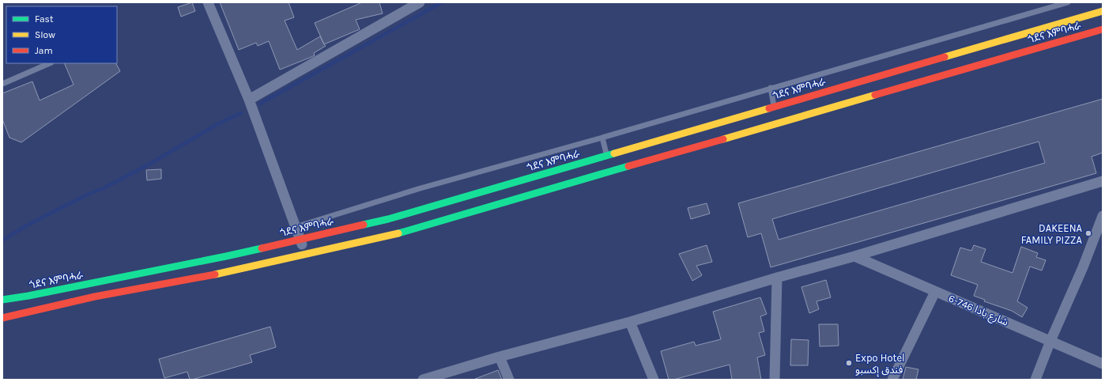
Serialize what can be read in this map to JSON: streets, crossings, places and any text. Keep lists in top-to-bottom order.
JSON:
{
  "streets": {
    "main road": ["ጎደና እምባሓራ"],
    "street": ["شارع بادا 746-6"]
  },
  "places": ["DAKEENA FAMILY PIZZA", "Expo Hotel فندق إكسبو"],
  "legend": ["Fast", "Slow", "Jam"]
}
